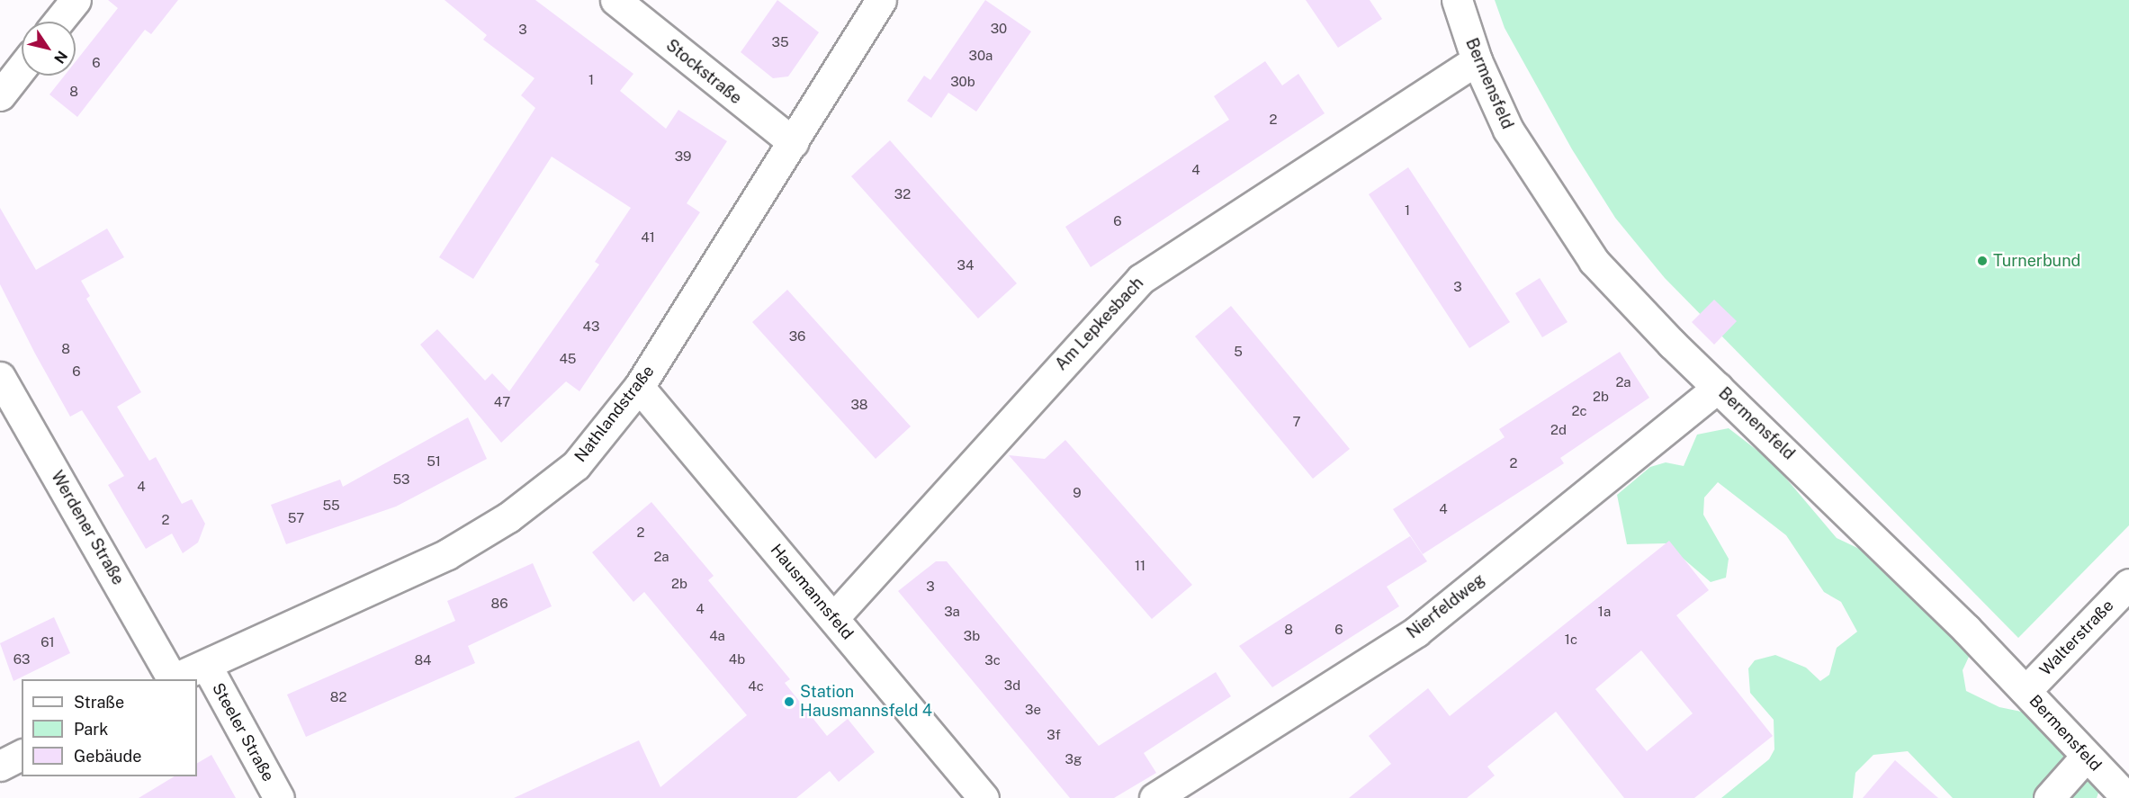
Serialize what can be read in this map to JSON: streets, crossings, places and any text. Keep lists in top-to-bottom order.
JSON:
{
  "streets": {
    "street": [
      "Stockstraße",
      "Bermensfeld",
      "Am Lepkesbach",
      "Nathlandstraße",
      "Werdener Straße",
      "Hausmannsfeld",
      "Nierfeldweg",
      "Walterstraße",
      "Steeler Straße"
    ]
  },
  "crossings": [
    ["Stockstraße", "Nathlandstraße"],
    ["Bermensfeld", "Am Lepkesbach"],
    ["Bermensfeld", "Nierfeldweg"],
    ["Bermensfeld", "Walterstraße"],
    ["Am Lepkesbach", "Hausmannsfeld"],
    ["Nathlandstraße", "Hausmannsfeld"],
    ["Nathlandstraße", "Steeler Straße"]
  ],
  "places": ["Turnerbund", "Station Hausmannsfeld 4"],
  "house_numbers": [
    "30",
    "3",
    "35",
    "30a",
    "6",
    "1",
    "30b",
    "8",
    "2",
    "39",
    "4",
    "32",
    "1",
    "6",
    "41",
    "34",
    "3",
    "43",
    "36",
    "8",
    "5",
    "45",
    "6",
    "2a",
    "2b",
    "47",
    "38",
    "2c",
    "7",
    "2d",
    "51",
    "2",
    "53",
    "4",
    "9",
    "55",
    "4",
    "57",
    "2",
    "2",
    "2a",
    "11",
    "2b",
    "3",
    "86",
    "4",
    "3a",
    "1a",
    "8",
    "6",
    "4a",
    "3b",
    "1c",
    "61",
    "63",
    "4b",
    "84",
    "3c",
    "3d",
    "4c",
    "82",
    "3e",
    "3f",
    "3g"
  ],
  "legend": ["Straße", "Park", "Gebäude"],
  "north": "bottom right"
}
